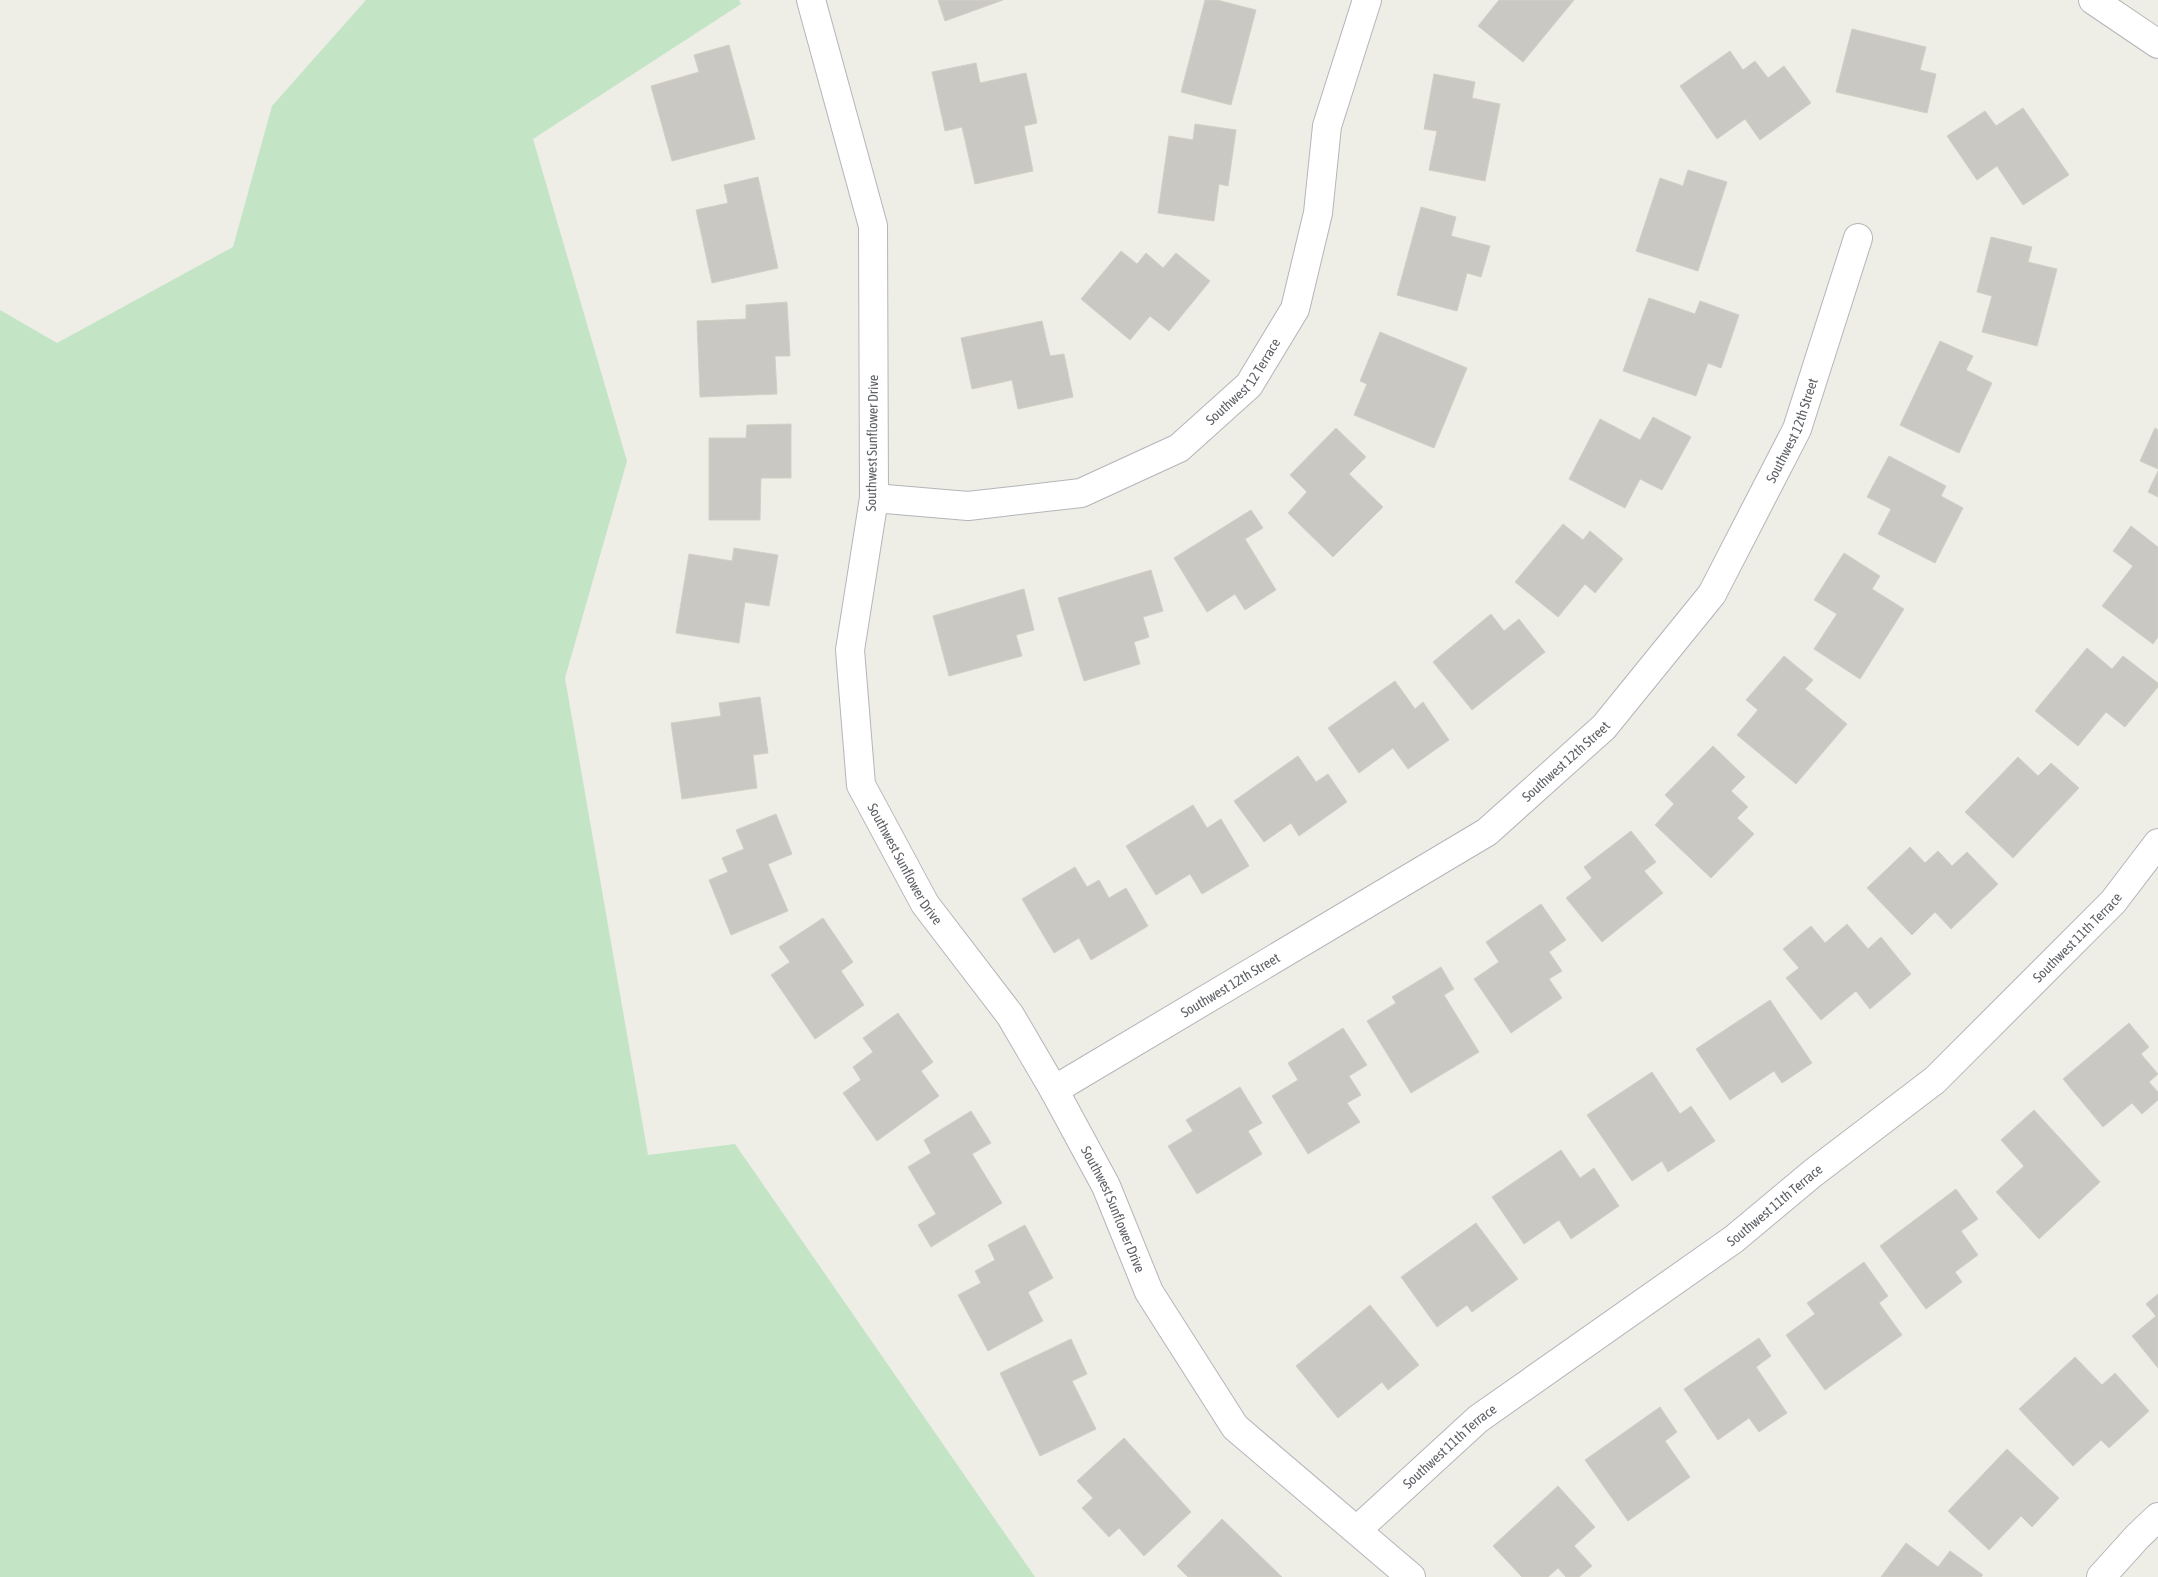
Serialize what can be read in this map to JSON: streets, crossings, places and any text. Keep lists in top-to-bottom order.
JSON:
{
  "streets": {
    "street": [
      "Southwest 12 Terrace",
      "Southwest 12th Street",
      "Southwest Sunflower Drive",
      "Southwest 11th Terrace"
    ]
  },
  "crossings": [
    ["Southwest 12 Terrace", "Southwest Sunflower Drive"],
    ["Southwest 12th Street", "Southwest Sunflower Drive"],
    ["Southwest Sunflower Drive", "Southwest 11th Terrace"]
  ]
}
